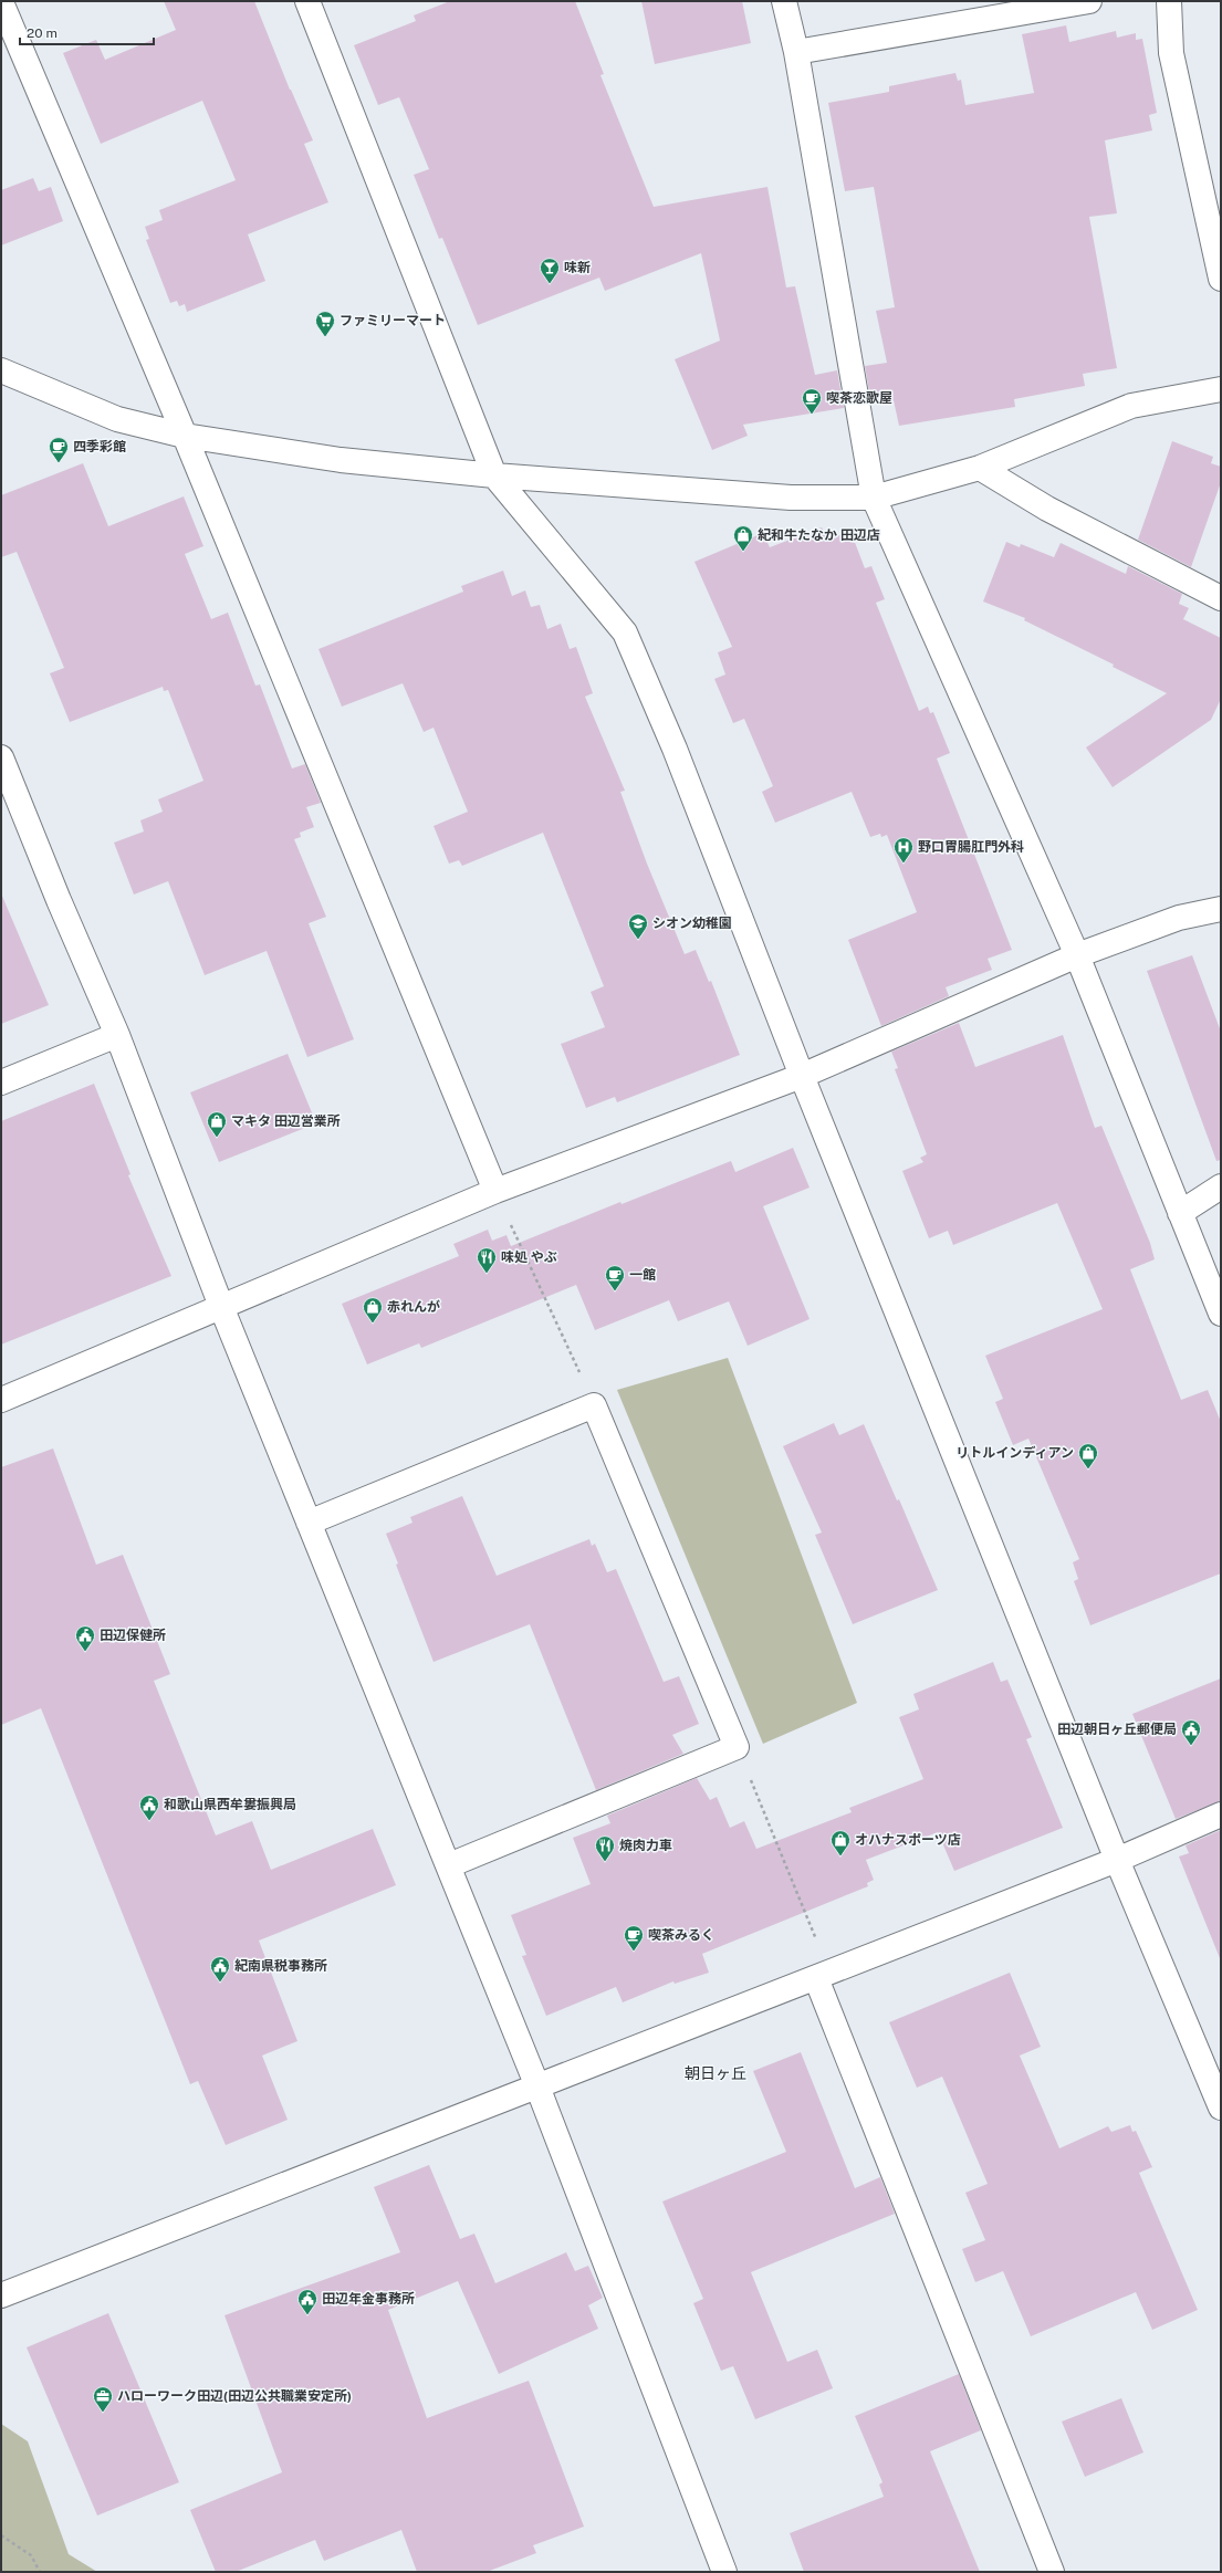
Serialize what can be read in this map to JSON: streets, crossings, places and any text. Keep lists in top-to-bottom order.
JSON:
{
  "districts": ["朝日ヶ丘"],
  "places": {
    "bar": ["味新"],
    "supermarket": ["ファミリーマート"],
    "cafe": [
      "喫茶恋歌屋",
      "四季彩館",
      "一館",
      "喫茶みるく"
    ],
    "shop": [
      "紀和牛たなか 田辺店",
      "マキタ 田辺営業所",
      "赤れんが",
      "リトルインディアン",
      "オハナスポーツ店"
    ],
    "hospital": ["野口胃腸肛門外科"],
    "school or university": ["シオン幼稚園"],
    "restaurant": ["味処 やぶ", "焼肉力車"],
    "public building": [
      "田辺保健所",
      "田辺朝日ヶ丘郵便局",
      "和歌山県西牟婁振興局",
      "紀南県税事務所",
      "田辺年金事務所"
    ],
    "office": ["ハローワーク田辺(田辺公共職業安定所)"]
  },
  "scale_bar": "20 m"
}
